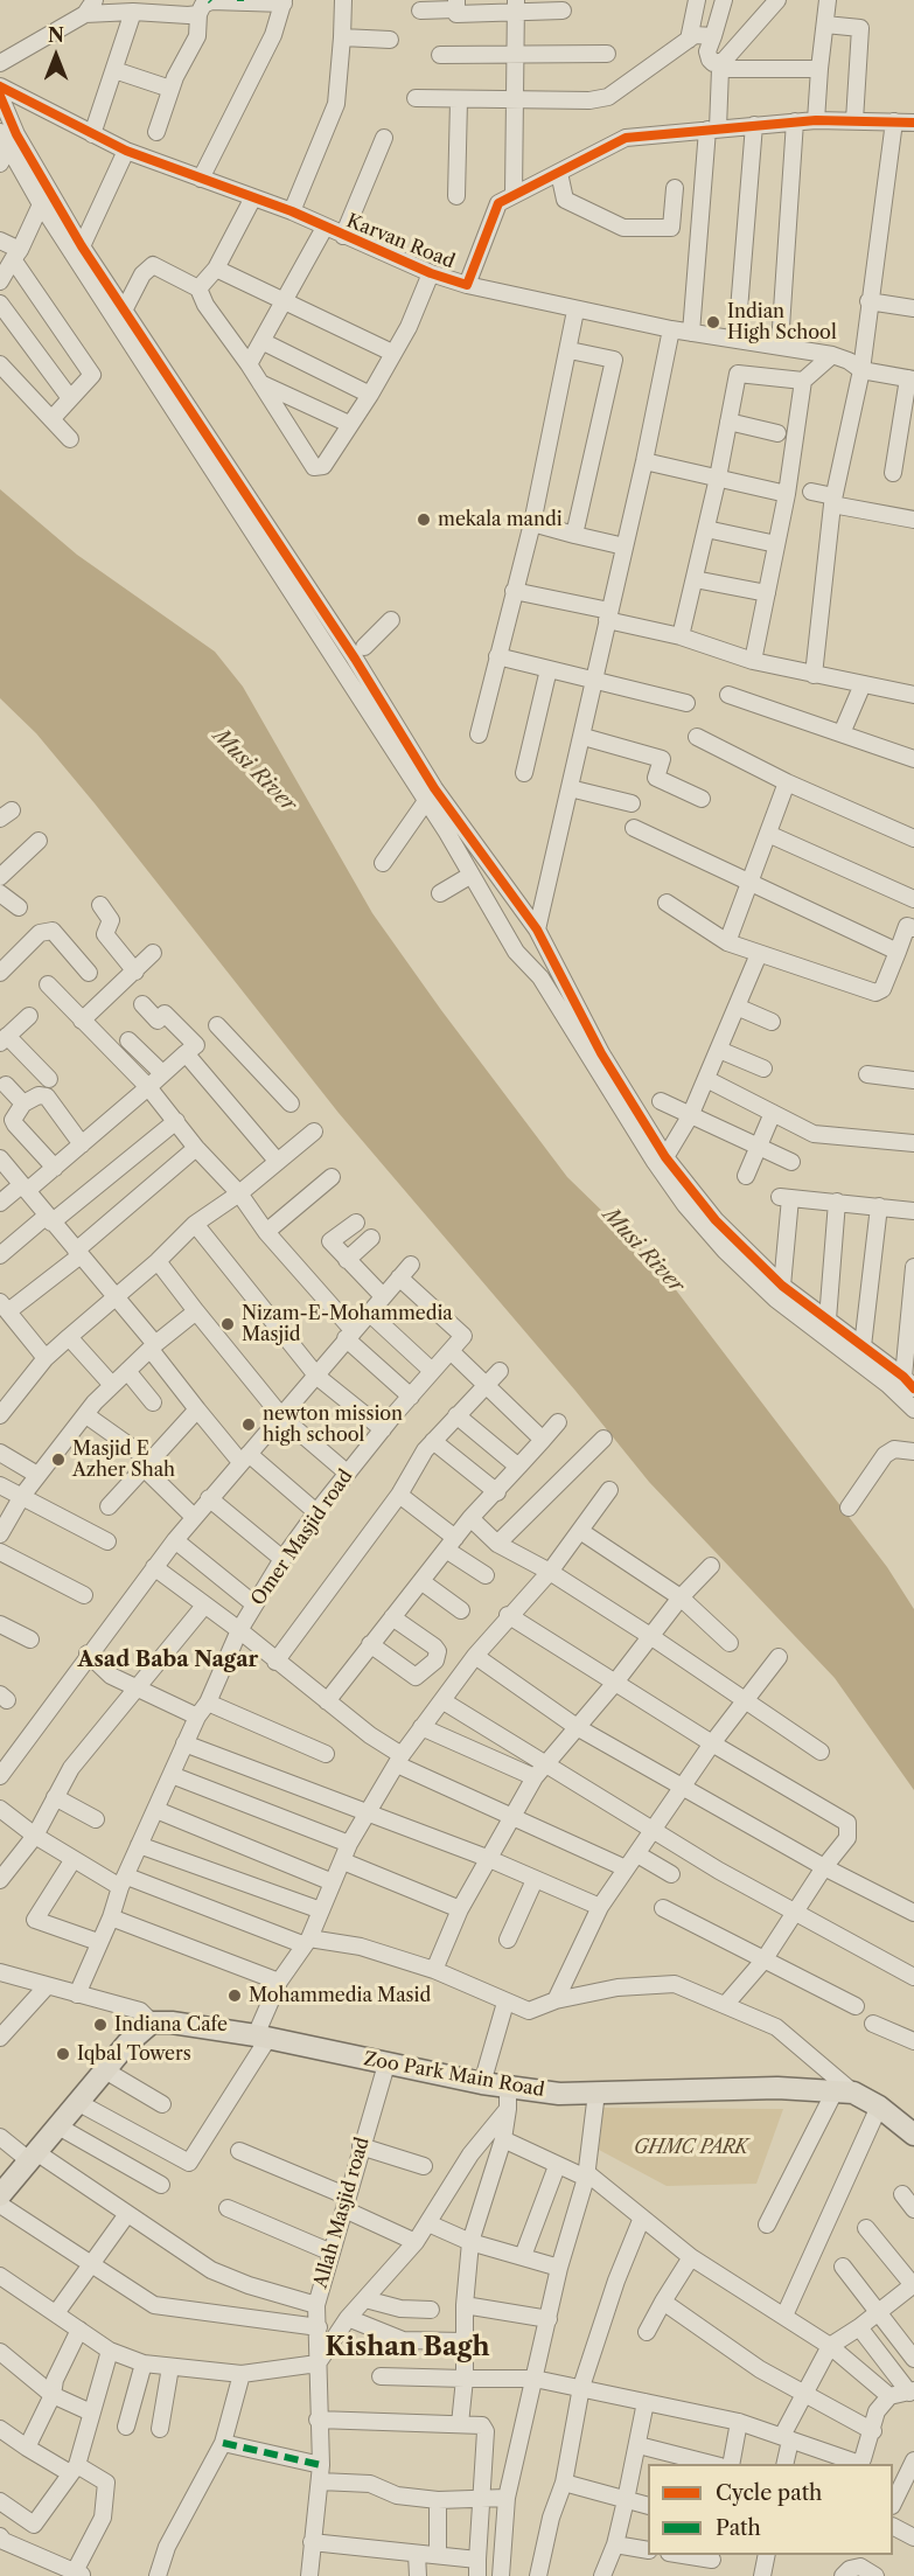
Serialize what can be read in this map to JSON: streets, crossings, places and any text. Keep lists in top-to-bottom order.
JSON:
{
  "streets": {
    "main road": ["Zoo Park Main Road"],
    "street": ["Karvan Road", "Omer Masjid road", "Allah Masjid road"]
  },
  "crossings": [
    ["Zoo Park Main Road", "Allah Masjid road"]
  ],
  "districts": ["Asad Baba Nagar", "Kishan Bagh"],
  "water": ["Musi River"],
  "parks": ["GHMC PARK"],
  "places": [
    "Indian High School",
    "mekala mandi",
    "Nizam-E-Mohammedia Masjid",
    "newton mission high school",
    "Masjid E Azher Shah",
    "Mohammedia Masid",
    "Indiana Cafe",
    "Iqbal Towers"
  ],
  "legend": ["Cycle path", "Path"],
  "north": "top"
}
